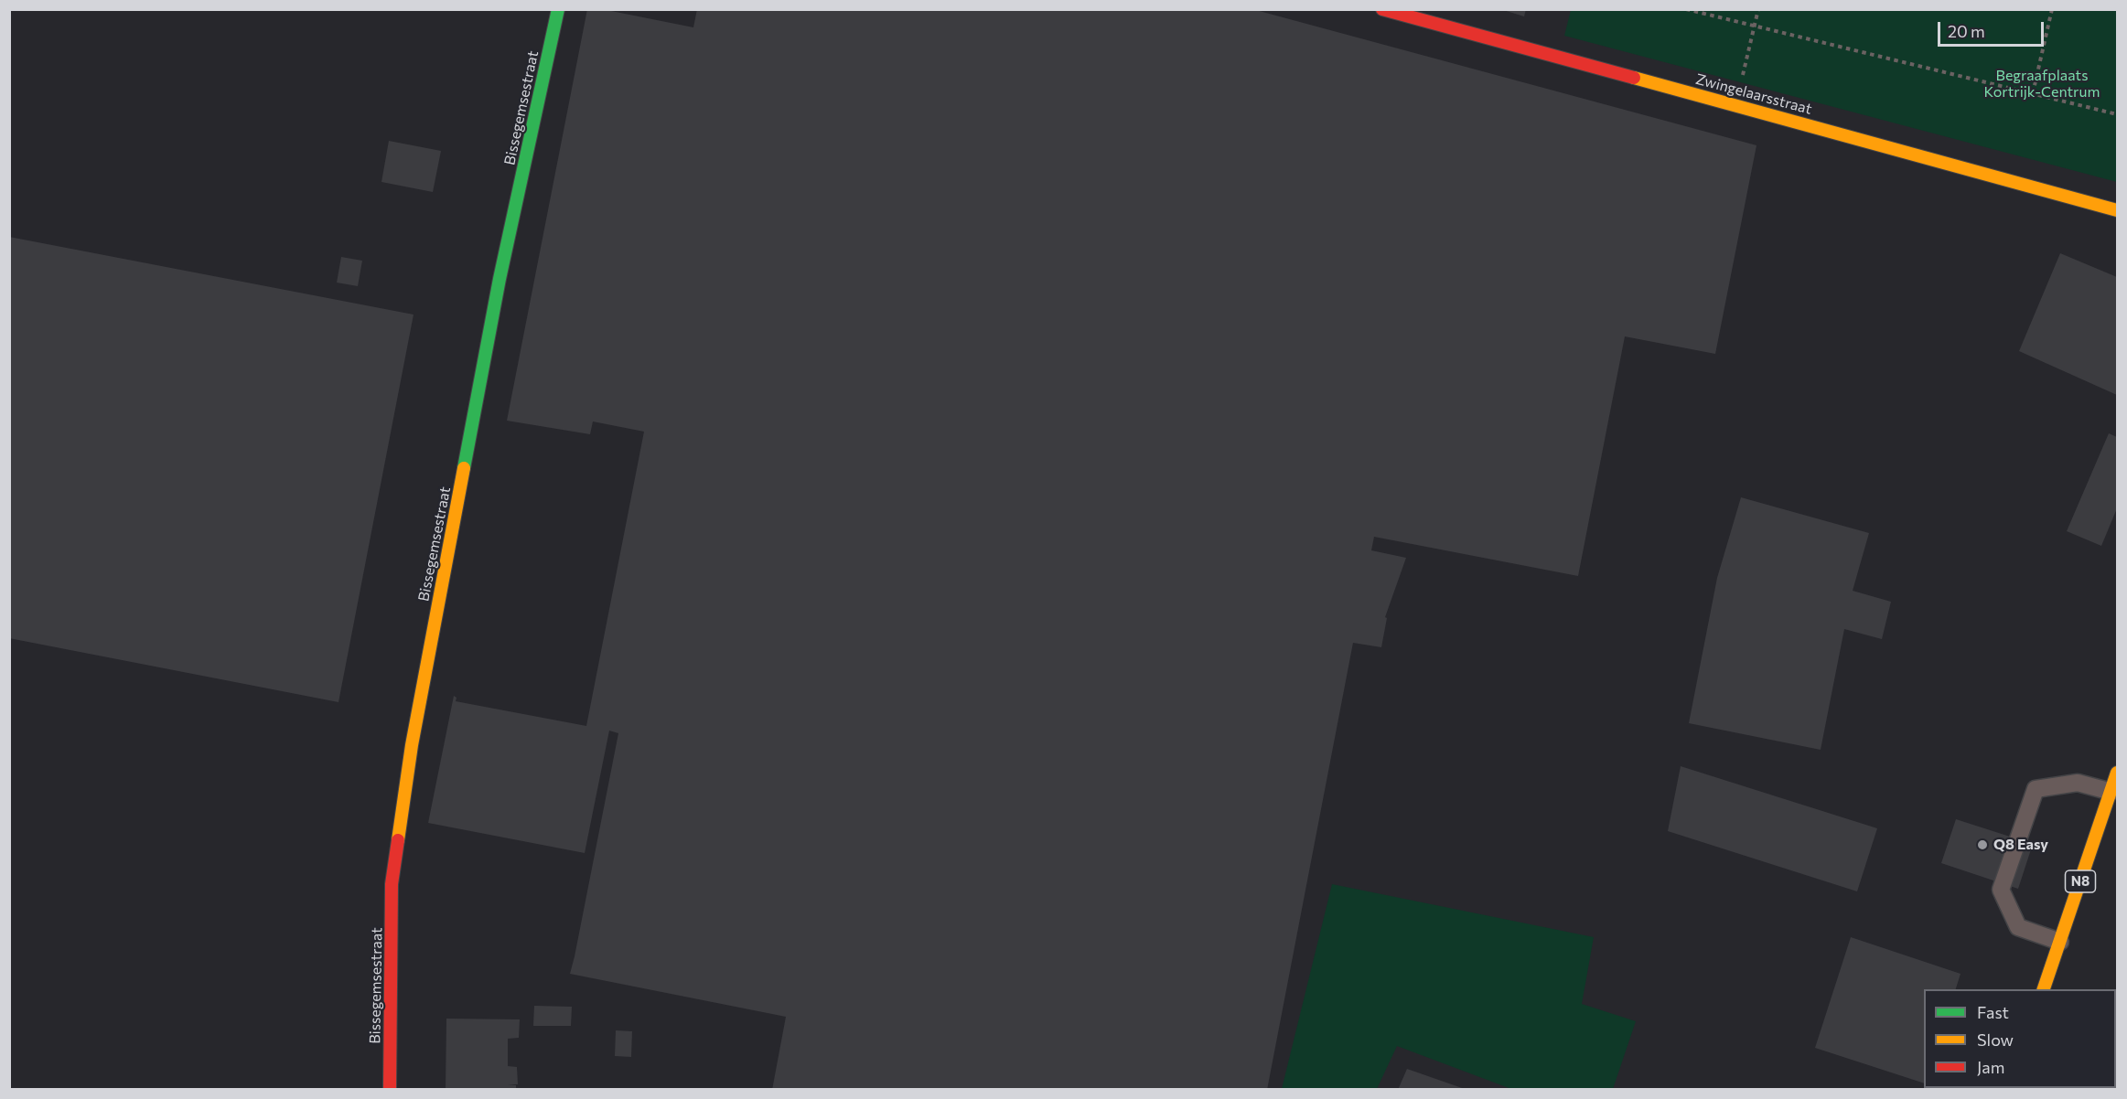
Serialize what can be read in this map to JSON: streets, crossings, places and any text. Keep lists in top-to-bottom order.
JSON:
{
  "streets": {
    "street": ["Zwingelaarsstraat", "Bissegemsestraat", "N8"]
  },
  "parks": ["Begraafplaats Kortrijk-Centrum"],
  "places": ["Q8 Easy"],
  "legend": ["Fast", "Slow", "Jam"],
  "scale_bar": "20 m"
}
